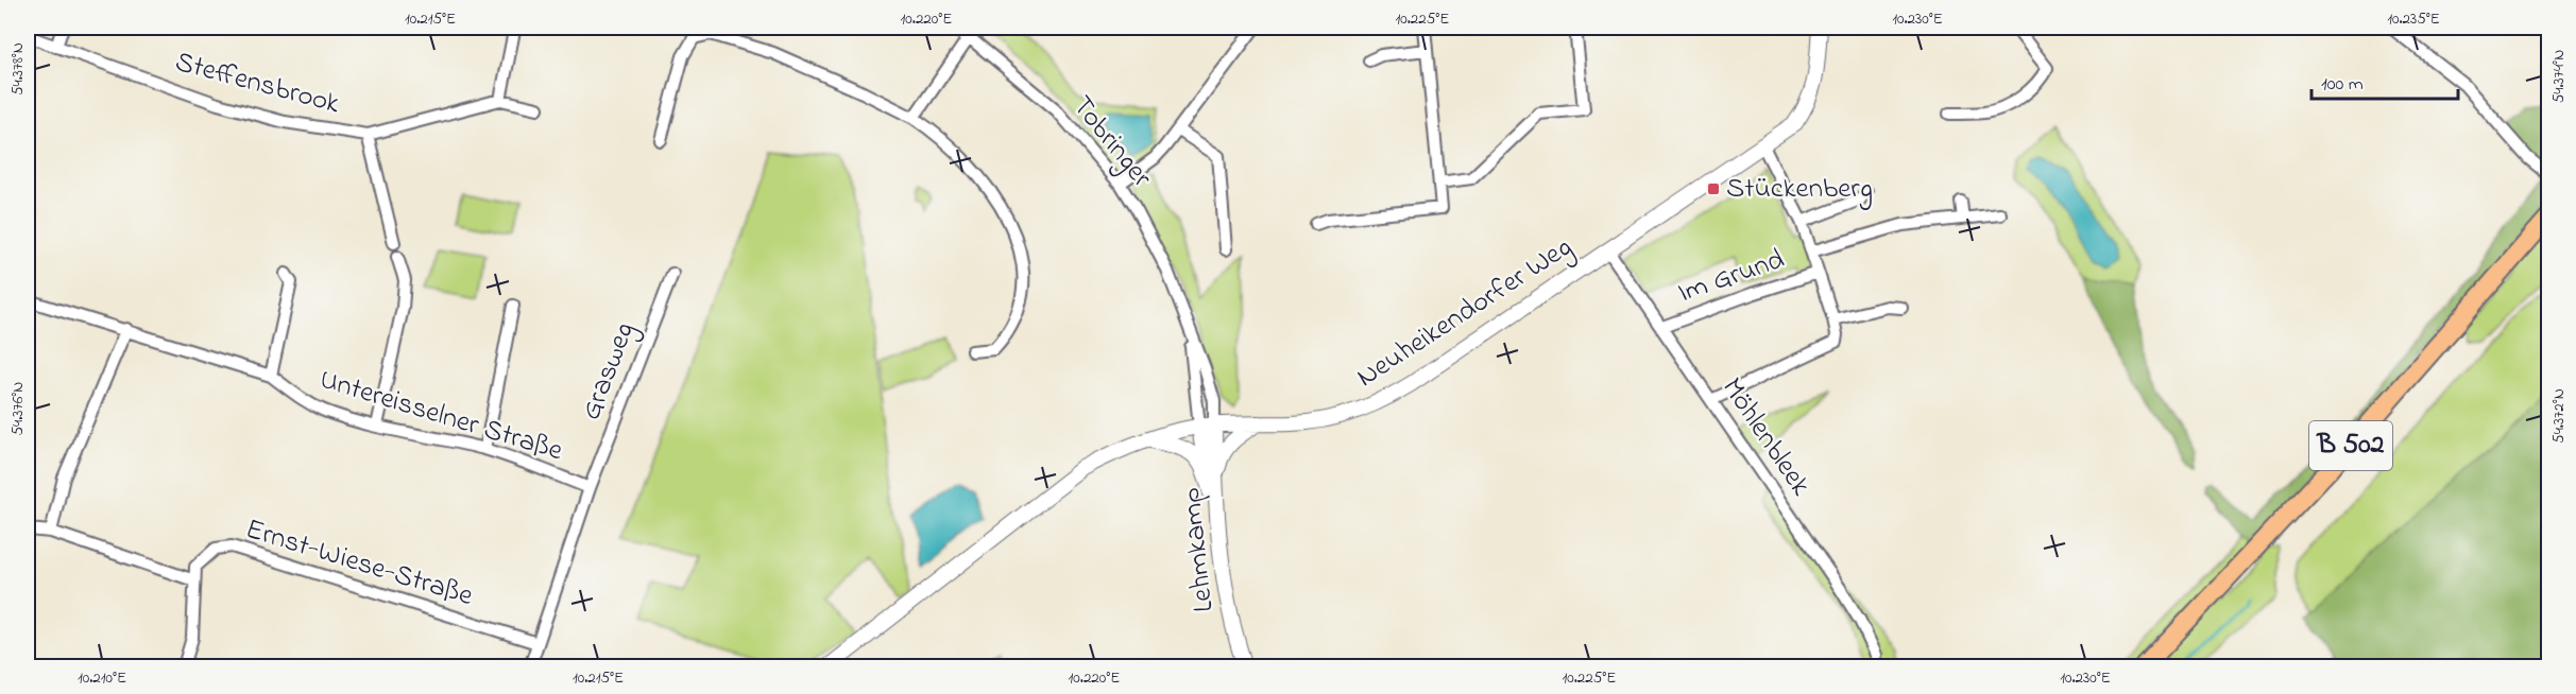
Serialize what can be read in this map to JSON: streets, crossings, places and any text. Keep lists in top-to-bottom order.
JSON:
{
  "streets": {
    "highway": ["B 502"],
    "street": [
      "Steffensbrook",
      "Tobringer",
      "Im Grund",
      "Neuheikendorfer Weg",
      "Grasweg",
      "Untereisselner Straße",
      "Möhlenbleek",
      "Lehmkamp",
      "Ernst-Wiese-Straße"
    ]
  },
  "crossings": [
    ["Tobringer", "Neuheikendorfer Weg"],
    ["Tobringer", "Lehmkamp"],
    ["Im Grund", "Möhlenbleek"],
    ["Neuheikendorfer Weg", "Möhlenbleek"],
    ["Neuheikendorfer Weg", "Lehmkamp"],
    ["Grasweg", "Untereisselner Straße"],
    ["Grasweg", "Ernst-Wiese-Straße"]
  ],
  "places": {
    "transit": ["Stückenberg"]
  },
  "scale_bar": "100 m",
  "coordinates": [
    "10.215°E",
    "10.220°E",
    "10.225°E",
    "10.230°E",
    "10.235°E",
    "54.378°N",
    "54.374°N",
    "54.376°N",
    "54.372°N",
    "10.210°E"
  ]
}
